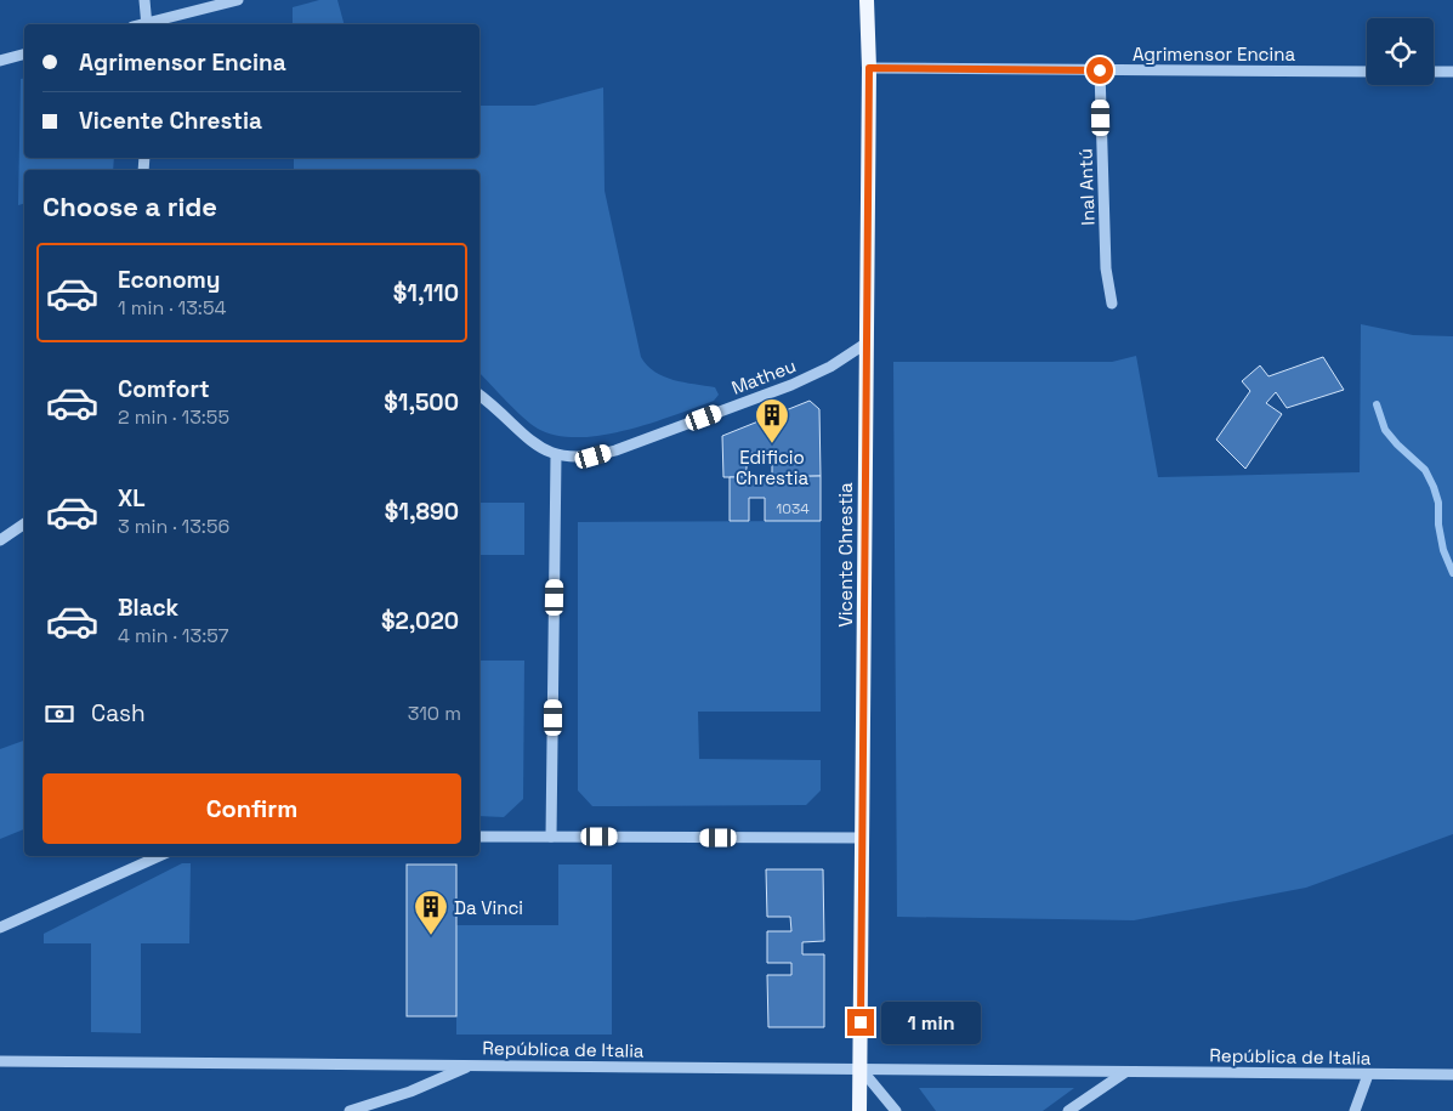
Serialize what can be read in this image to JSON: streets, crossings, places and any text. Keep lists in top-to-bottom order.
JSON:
{
  "streets": {
    "main road": ["Vicente Chrestia"],
    "street": [
      "Agrimensor Encina",
      "Inal Antú",
      "Matheu",
      "República de Italia"
    ]
  },
  "crossings": [
    ["Agrimensor Encina", "Inal Antú"],
    ["Agrimensor Encina", "Vicente Chrestia"],
    ["Matheu", "Vicente Chrestia"],
    ["Vicente Chrestia", "República de Italia"]
  ],
  "places": {
    "building": ["Edificio Chrestia", "Da Vinci"]
  },
  "house_numbers": ["1034"],
  "page": {
    "banner": ["Agrimensor Encina", "Vicente Chrestia"],
    "heading": "Choose a ride",
    "list": [
      {
        "name": "Economy",
        "note": "1 min · 13:54",
        "value": "$1,110"
      },
      {
        "name": "Comfort",
        "note": "2 min · 13:55",
        "value": "$1,500"
      },
      {
        "name": "XL",
        "note": "3 min · 13:56",
        "value": "$1,890"
      },
      {
        "name": "Black",
        "note": "4 min · 13:57",
        "value": "$2,020"
      }
    ],
    "pay": ["Cash", "310 m"],
    "buttons": "Confirm",
    "bubble": "1 min"
  }
}
